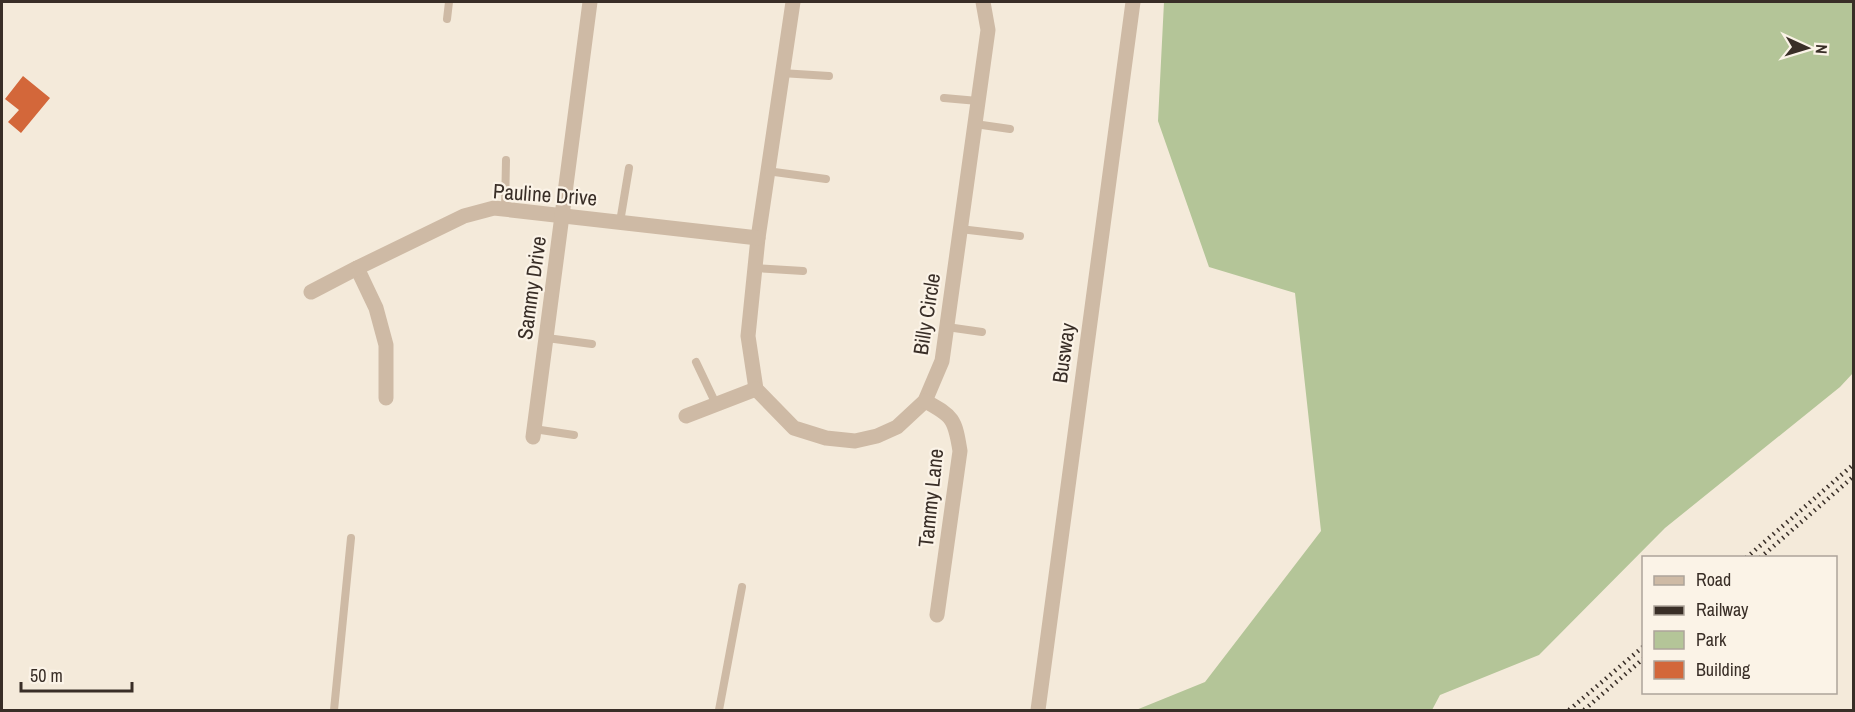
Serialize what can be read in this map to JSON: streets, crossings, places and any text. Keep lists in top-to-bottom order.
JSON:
{
  "streets": {
    "street": [
      "Pauline Drive",
      "Sammy Drive",
      "Billy Circle",
      "Busway",
      "Tammy Lane"
    ]
  },
  "crossings": [
    ["Pauline Drive", "Sammy Drive"],
    ["Billy Circle", "Tammy Lane"]
  ],
  "legend": [
    "Road",
    "Railway",
    "Park",
    "Building"
  ],
  "scale_bar": "50 m",
  "north": "right"
}
